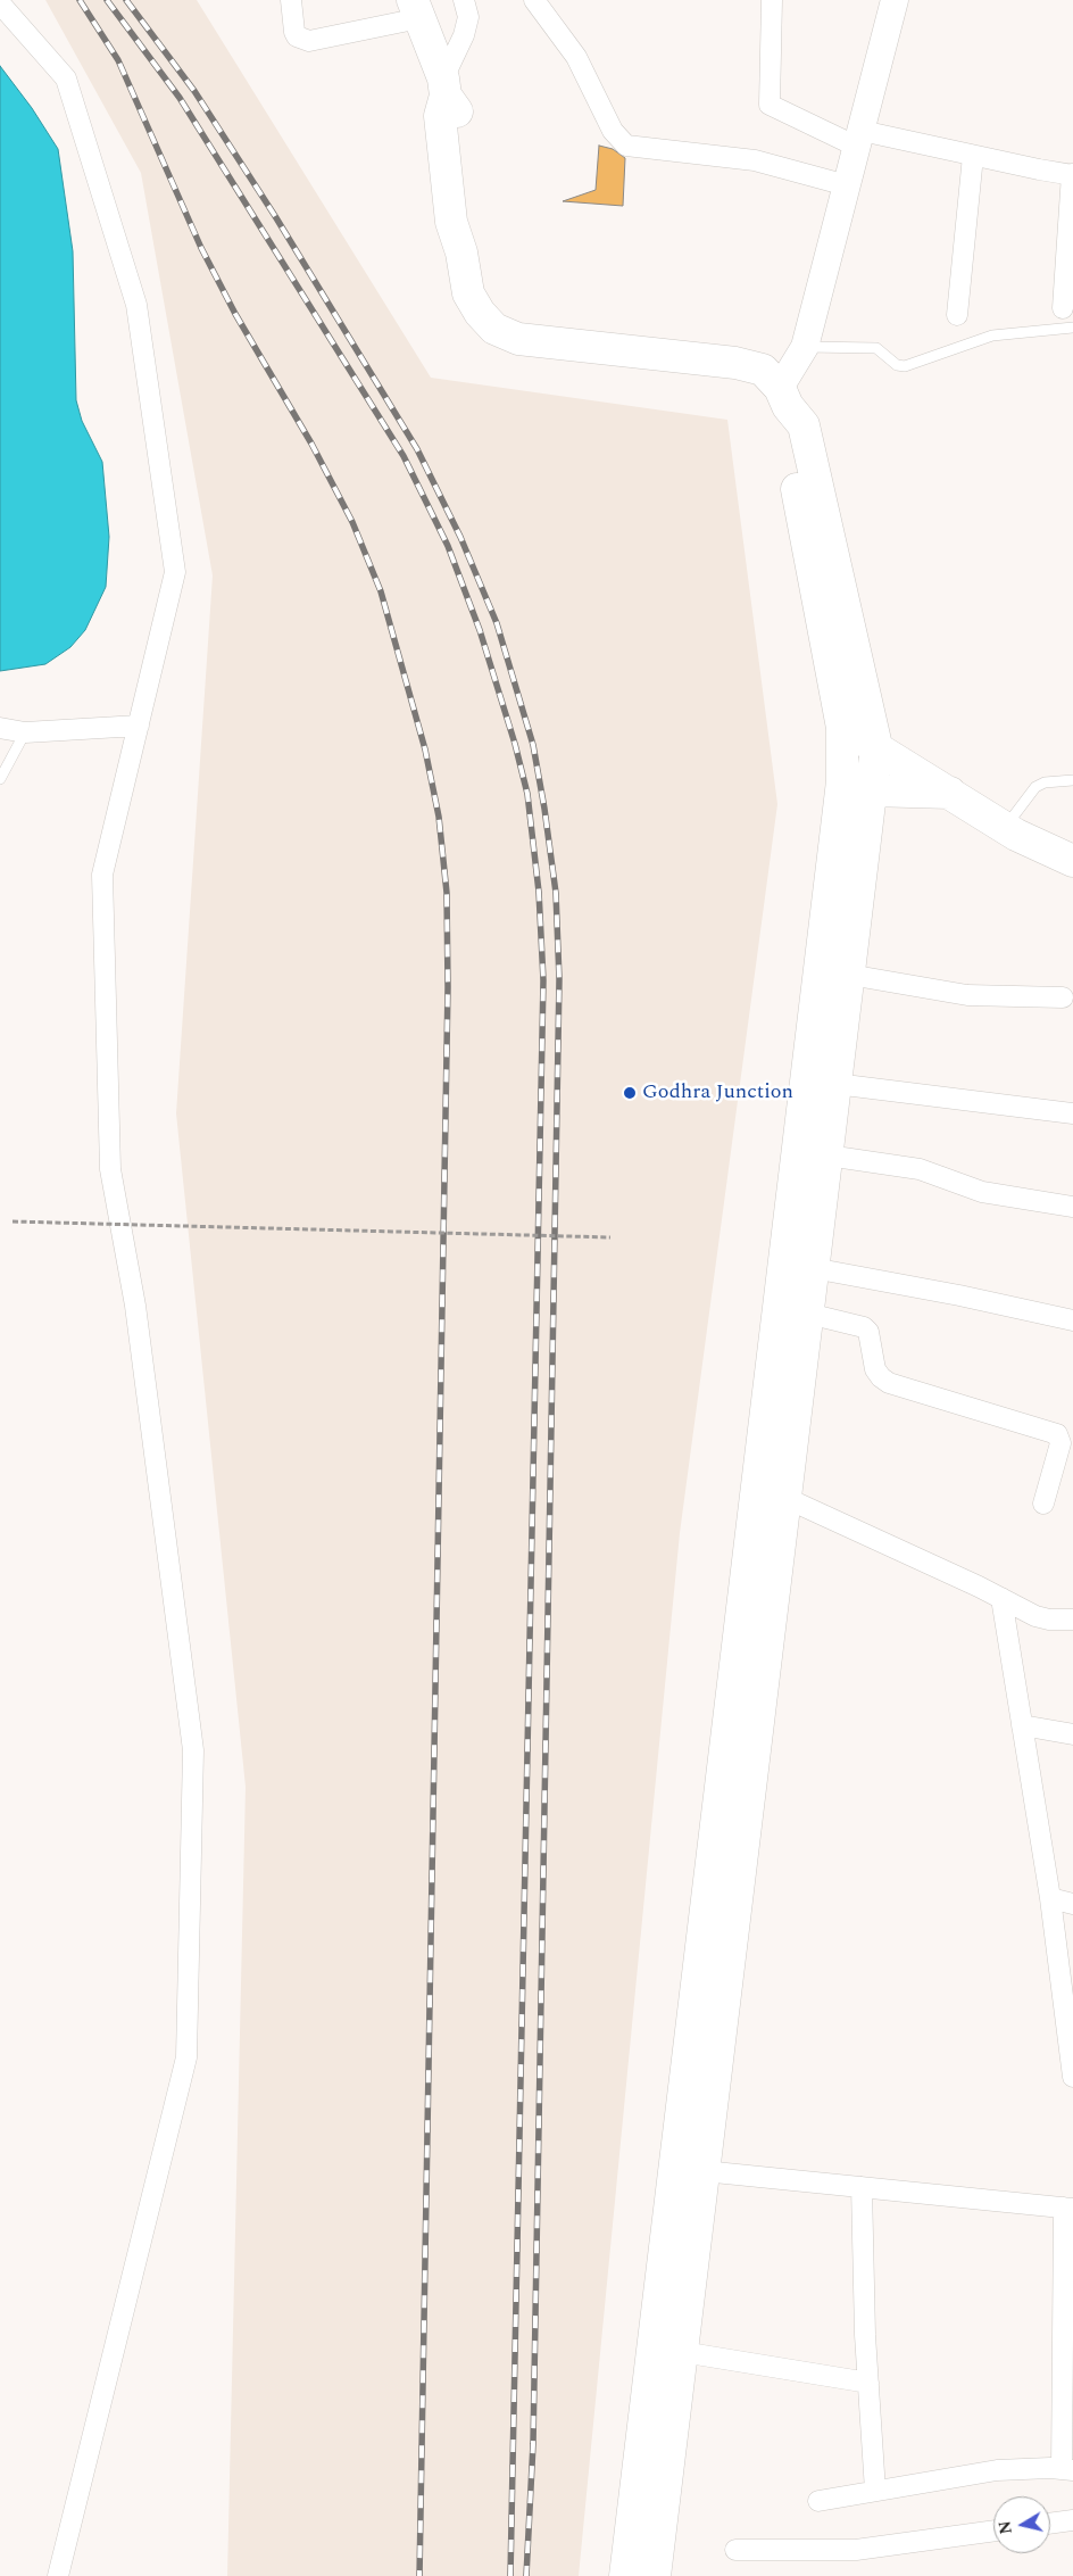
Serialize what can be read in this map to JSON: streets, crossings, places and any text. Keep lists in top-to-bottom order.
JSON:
{
  "places": ["Godhra Junction"],
  "north": "left"
}
